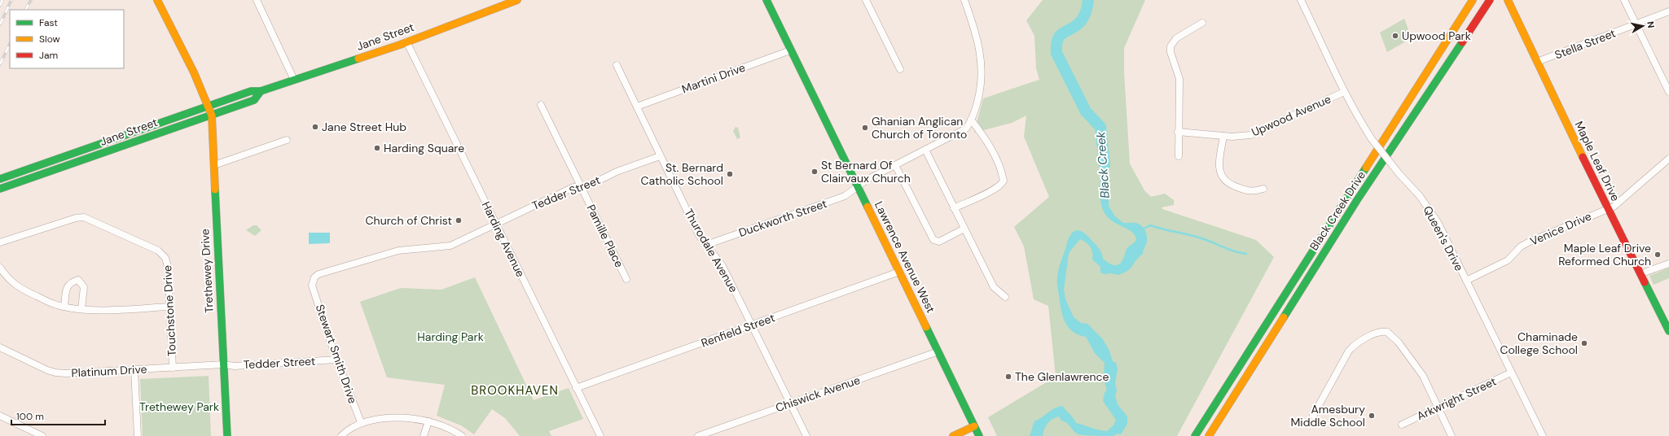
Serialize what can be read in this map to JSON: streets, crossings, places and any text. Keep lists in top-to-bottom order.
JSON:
{
  "streets": {
    "main road": [
      "Jane Street",
      "Maple Leaf Drive",
      "Black Creek Drive",
      "Lawrence Avenue West",
      "Trethewey Drive"
    ],
    "street": [
      "Stella Street",
      "Martini Drive",
      "Upwood Avenue",
      "Tedder Street",
      "Duckworth Street",
      "Venice Drive",
      "Pamille Place",
      "Queen's Drive",
      "Harding Avenue",
      "Thurodale Avenue",
      "Touchstone Drive",
      "Renfield Street",
      "Stewart Smith Drive",
      "Platinum Drive",
      "Chiswick Avenue",
      "Arkwright Street"
    ]
  },
  "crossings": [
    ["Jane Street", "Harding Avenue"],
    ["Jane Street", "Trethewey Drive"],
    ["Stella Street", "Maple Leaf Drive"],
    ["Martini Drive", "Thurodale Avenue"],
    ["Martini Drive", "Lawrence Avenue West"],
    ["Upwood Avenue", "Queen's Drive"],
    ["Maple Leaf Drive", "Venice Drive"],
    ["Tedder Street", "Pamille Place"],
    ["Tedder Street", "Harding Avenue"],
    ["Tedder Street", "Thurodale Avenue"],
    ["Tedder Street", "Trethewey Drive"],
    ["Tedder Street", "Stewart Smith Drive"],
    ["Tedder Street", "Platinum Drive"],
    ["Duckworth Street", "Thurodale Avenue"],
    ["Duckworth Street", "Lawrence Avenue West"],
    ["Venice Drive", "Queen's Drive"],
    ["Queen's Drive", "Arkwright Street"],
    ["Harding Avenue", "Renfield Street"],
    ["Thurodale Avenue", "Renfield Street"],
    ["Thurodale Avenue", "Chiswick Avenue"],
    ["Lawrence Avenue West", "Renfield Street"],
    ["Lawrence Avenue West", "Chiswick Avenue"],
    ["Trethewey Drive", "Platinum Drive"],
    ["Touchstone Drive", "Platinum Drive"]
  ],
  "districts": ["BROOKHAVEN"],
  "water": ["Black Creek"],
  "parks": ["Harding Park", "Trethewey Park"],
  "places": [
    "Upwood Park",
    "Jane Street Hub",
    "Ghanian Anglican Church of Toronto",
    "Harding Square",
    "St Bernard Of Clairvaux Church",
    "St. Bernard Catholic School",
    "Church of Christ",
    "Maple Leaf Drive Reformed Church",
    "Chaminade College School",
    "The Glenlawrence",
    "Amesbury Middle School"
  ],
  "legend": ["Fast", "Slow", "Jam"],
  "scale_bar": "100 m",
  "north": "right"
}
